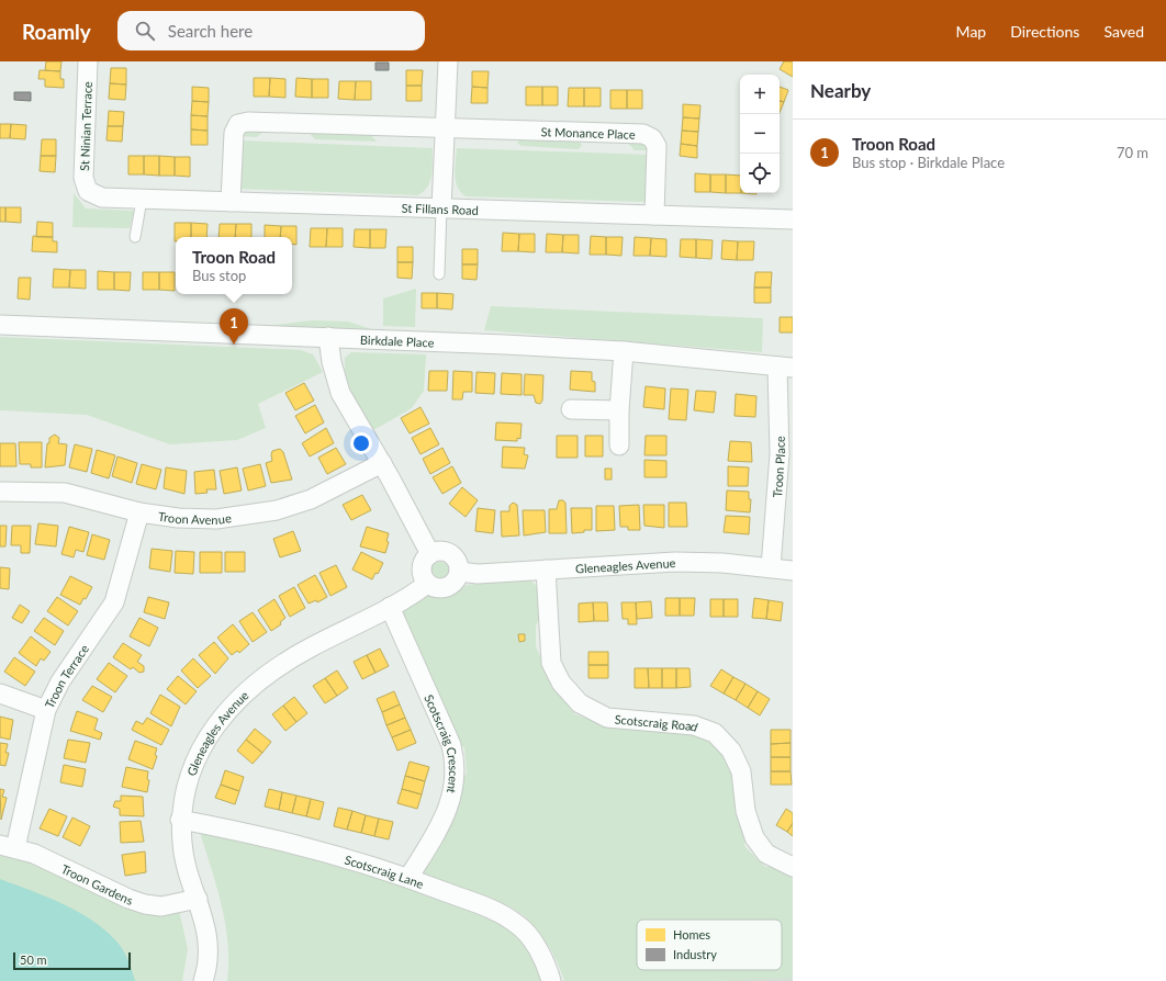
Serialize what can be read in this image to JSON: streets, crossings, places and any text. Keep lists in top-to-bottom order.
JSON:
{
  "streets": {
    "street": [
      "St Ninian Terrace",
      "St Monance Place",
      "St Fillans Road",
      "Birkdale Place",
      "Troon Place",
      "Troon Avenue",
      "Gleneagles Avenue",
      "Troon Terrace",
      "Scotscraig Road",
      "Scotscraig Crescent",
      "Scotscraig Lane",
      "Troon Gardens"
    ]
  },
  "crossings": [
    ["St Ninian Terrace", "St Fillans Road"],
    ["St Monance Place", "St Fillans Road"],
    ["Birkdale Place", "Troon Place"],
    ["Troon Place", "Gleneagles Avenue"],
    ["Troon Avenue", "Troon Terrace"],
    ["Gleneagles Avenue", "Scotscraig Road"],
    ["Gleneagles Avenue", "Scotscraig Crescent"],
    ["Gleneagles Avenue", "Scotscraig Lane"],
    ["Gleneagles Avenue", "Troon Gardens"],
    ["Troon Terrace", "Troon Gardens"],
    ["Scotscraig Crescent", "Scotscraig Lane"]
  ],
  "legend": ["Homes", "Industry"],
  "scale_bar": "50 m",
  "page": {
    "header": "Roamly",
    "search": "Search here",
    "nav": ["Map", "Directions", "Saved"],
    "heading": "Nearby",
    "map_buttons": ["+", "−"],
    "list": [
      {
        "mark": "1",
        "name": "Troon Road",
        "note": "Bus stop · Birkdale Place",
        "value": "70 m"
      }
    ],
    "popup": ["Troon Road", "Bus stop"],
    "pins": "1",
    "scale": "50 m"
  }
}
